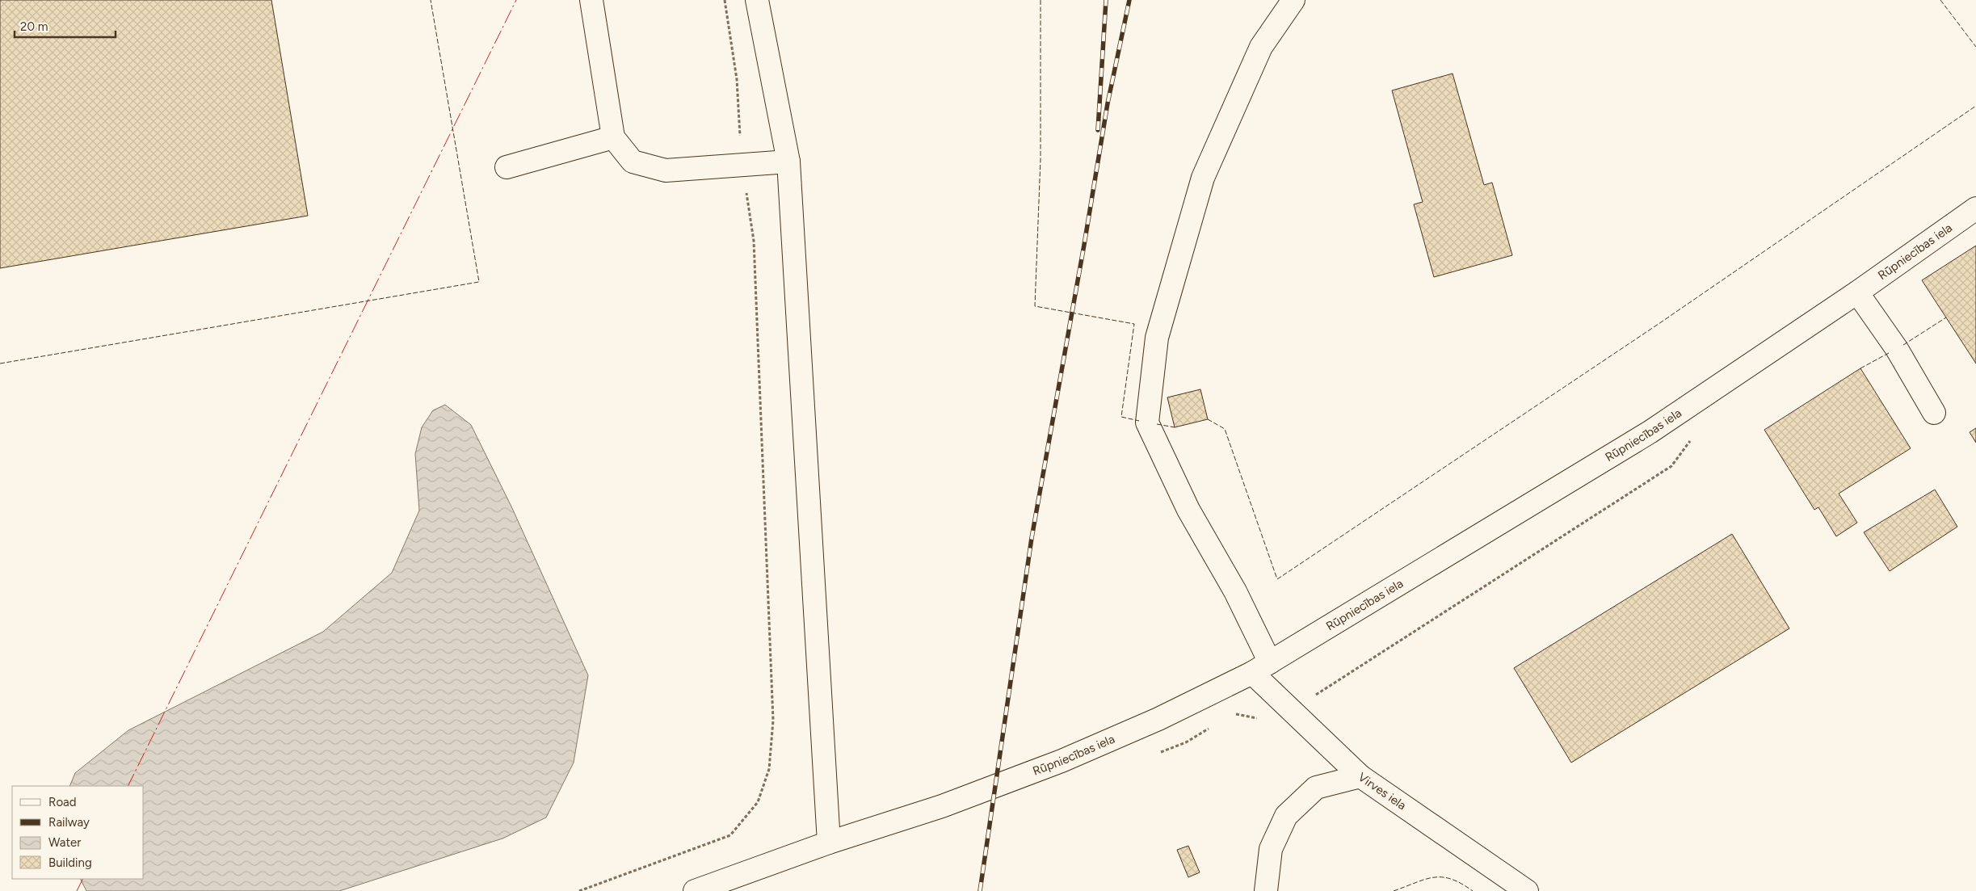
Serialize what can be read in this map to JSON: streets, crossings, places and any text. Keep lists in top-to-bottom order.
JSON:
{
  "streets": {
    "street": ["Rūpniecības iela", "Virves iela"]
  },
  "crossings": [
    ["Rūpniecības iela", "Virves iela"]
  ],
  "legend": [
    "Road",
    "Railway",
    "Water",
    "Building"
  ],
  "scale_bar": "20 m"
}
